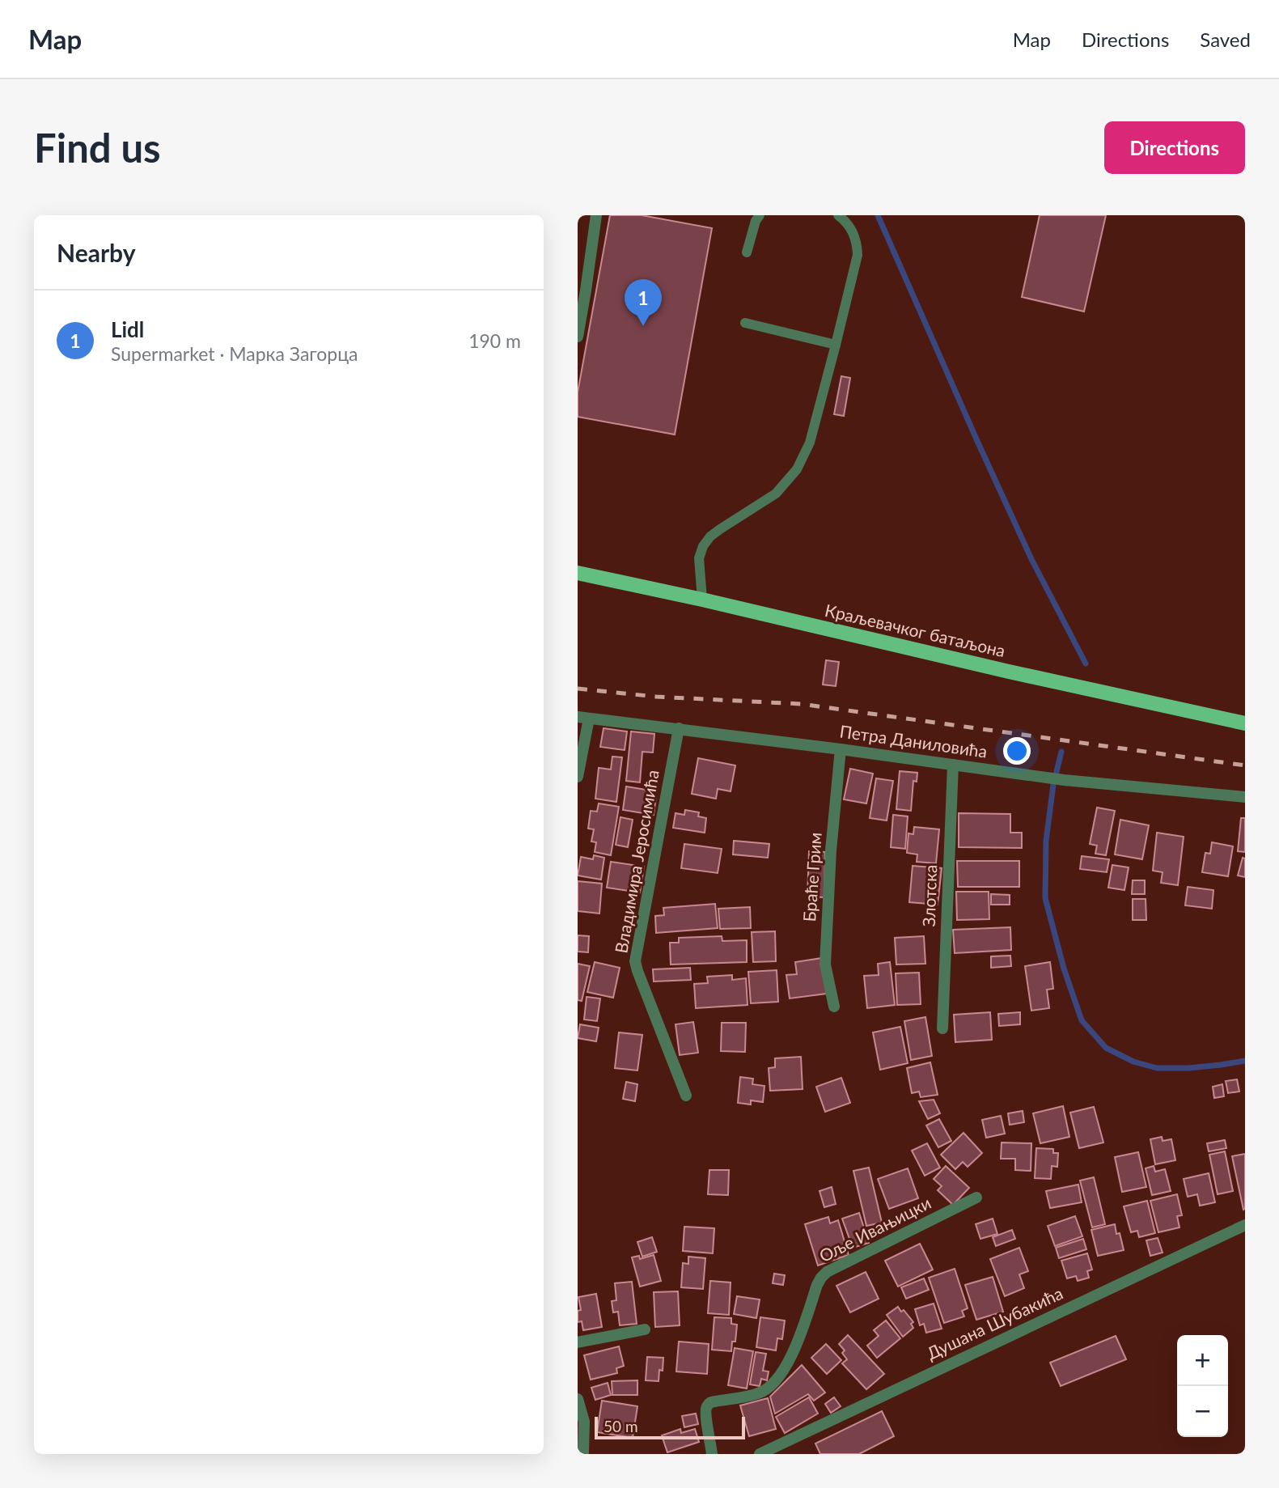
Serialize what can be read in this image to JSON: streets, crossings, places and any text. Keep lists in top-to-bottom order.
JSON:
{
  "streets": {
    "main road": ["Краљевачког батаљона"],
    "street": [
      "Петра Даниловића",
      "Владимира Јеросимића",
      "Браће Грим",
      "Злотска",
      "Оље Ивањицки",
      "Душана Шубакића"
    ]
  },
  "crossings": [
    ["Петра Даниловића", "Владимира Јеросимића"],
    ["Петра Даниловића", "Браће Грим"],
    ["Петра Даниловића", "Злотска"]
  ],
  "scale_bar": "50 m",
  "page": {
    "header": "Map",
    "nav": ["Map", "Directions", "Saved"],
    "buttons": "Directions",
    "title": "Find us",
    "heading": "Nearby",
    "pins": "1",
    "list": [
      {
        "mark": "1",
        "name": "Lidl",
        "note": "Supermarket · Марка Загорца",
        "value": "190 m"
      }
    ],
    "map_buttons": ["+", "−"],
    "scale": "50 m"
  }
}
